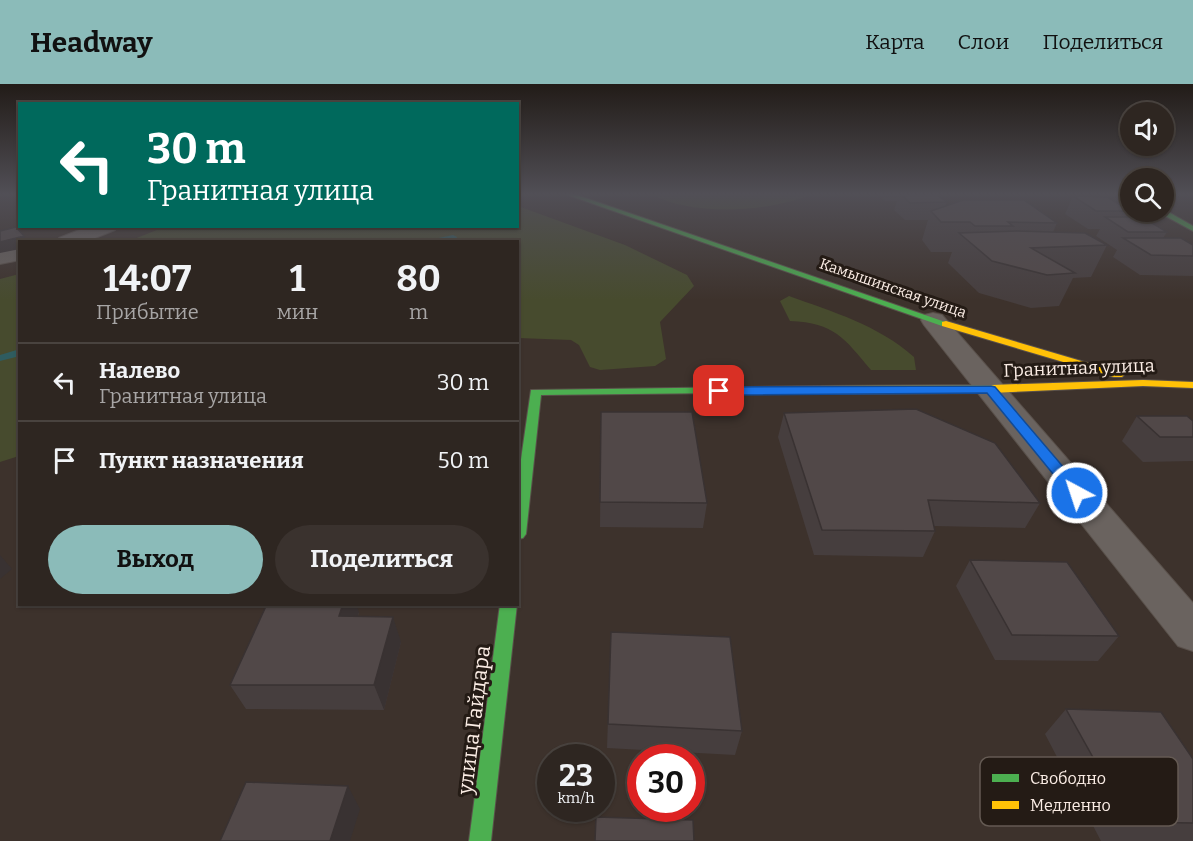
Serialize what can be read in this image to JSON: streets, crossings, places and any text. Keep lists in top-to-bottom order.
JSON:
{
  "streets": {
    "street": ["Камышинская улица", "Гранитная улица", "улица Гайдара"]
  },
  "crossings": [
    ["Камышинская улица", "Гранитная улица"]
  ],
  "legend": ["Свободно", "Медленно"],
  "page": {
    "header": "Headway",
    "nav": ["Карта", "Слои", "Поделиться"],
    "turn": ["30 m", "Гранитная улица"],
    "eta": [
      "14:07",
      "Прибытие",
      "1",
      "мин",
      "80",
      "m"
    ],
    "list": [
      {
        "name": "Налево",
        "note": "Гранитная улица",
        "value": "30 m"
      },
      {
        "name": "Пункт назначения",
        "value": "50 m"
      }
    ],
    "buttons": ["Выход", "Поделиться"],
    "speed": "23 km/h",
    "limit": "30"
  }
}
